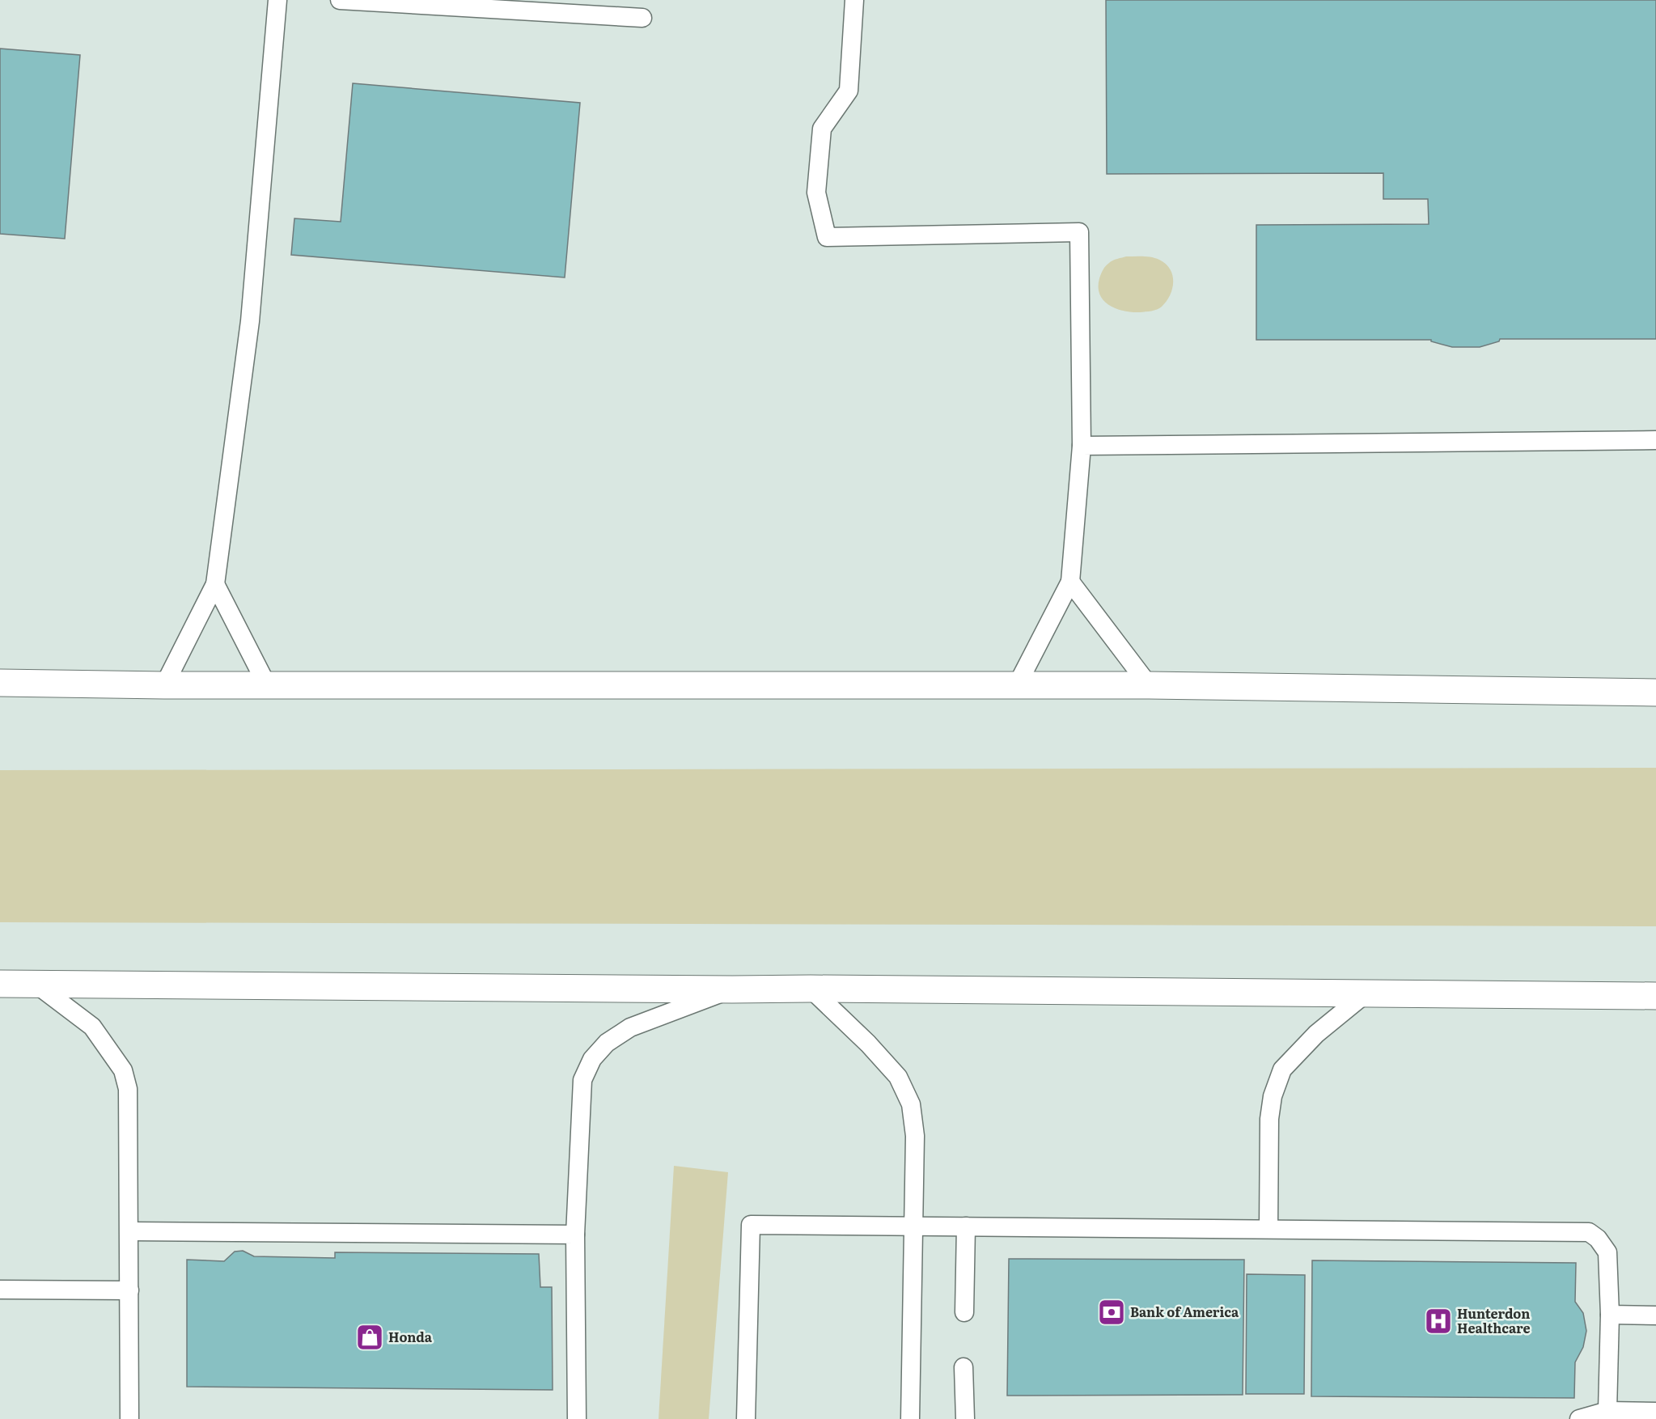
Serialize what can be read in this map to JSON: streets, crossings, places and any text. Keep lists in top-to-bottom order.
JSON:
{
  "places": {
    "bank": ["Bank of America"],
    "hospital": ["Hunterdon Healthcare"],
    "shop": ["Honda"]
  }
}
